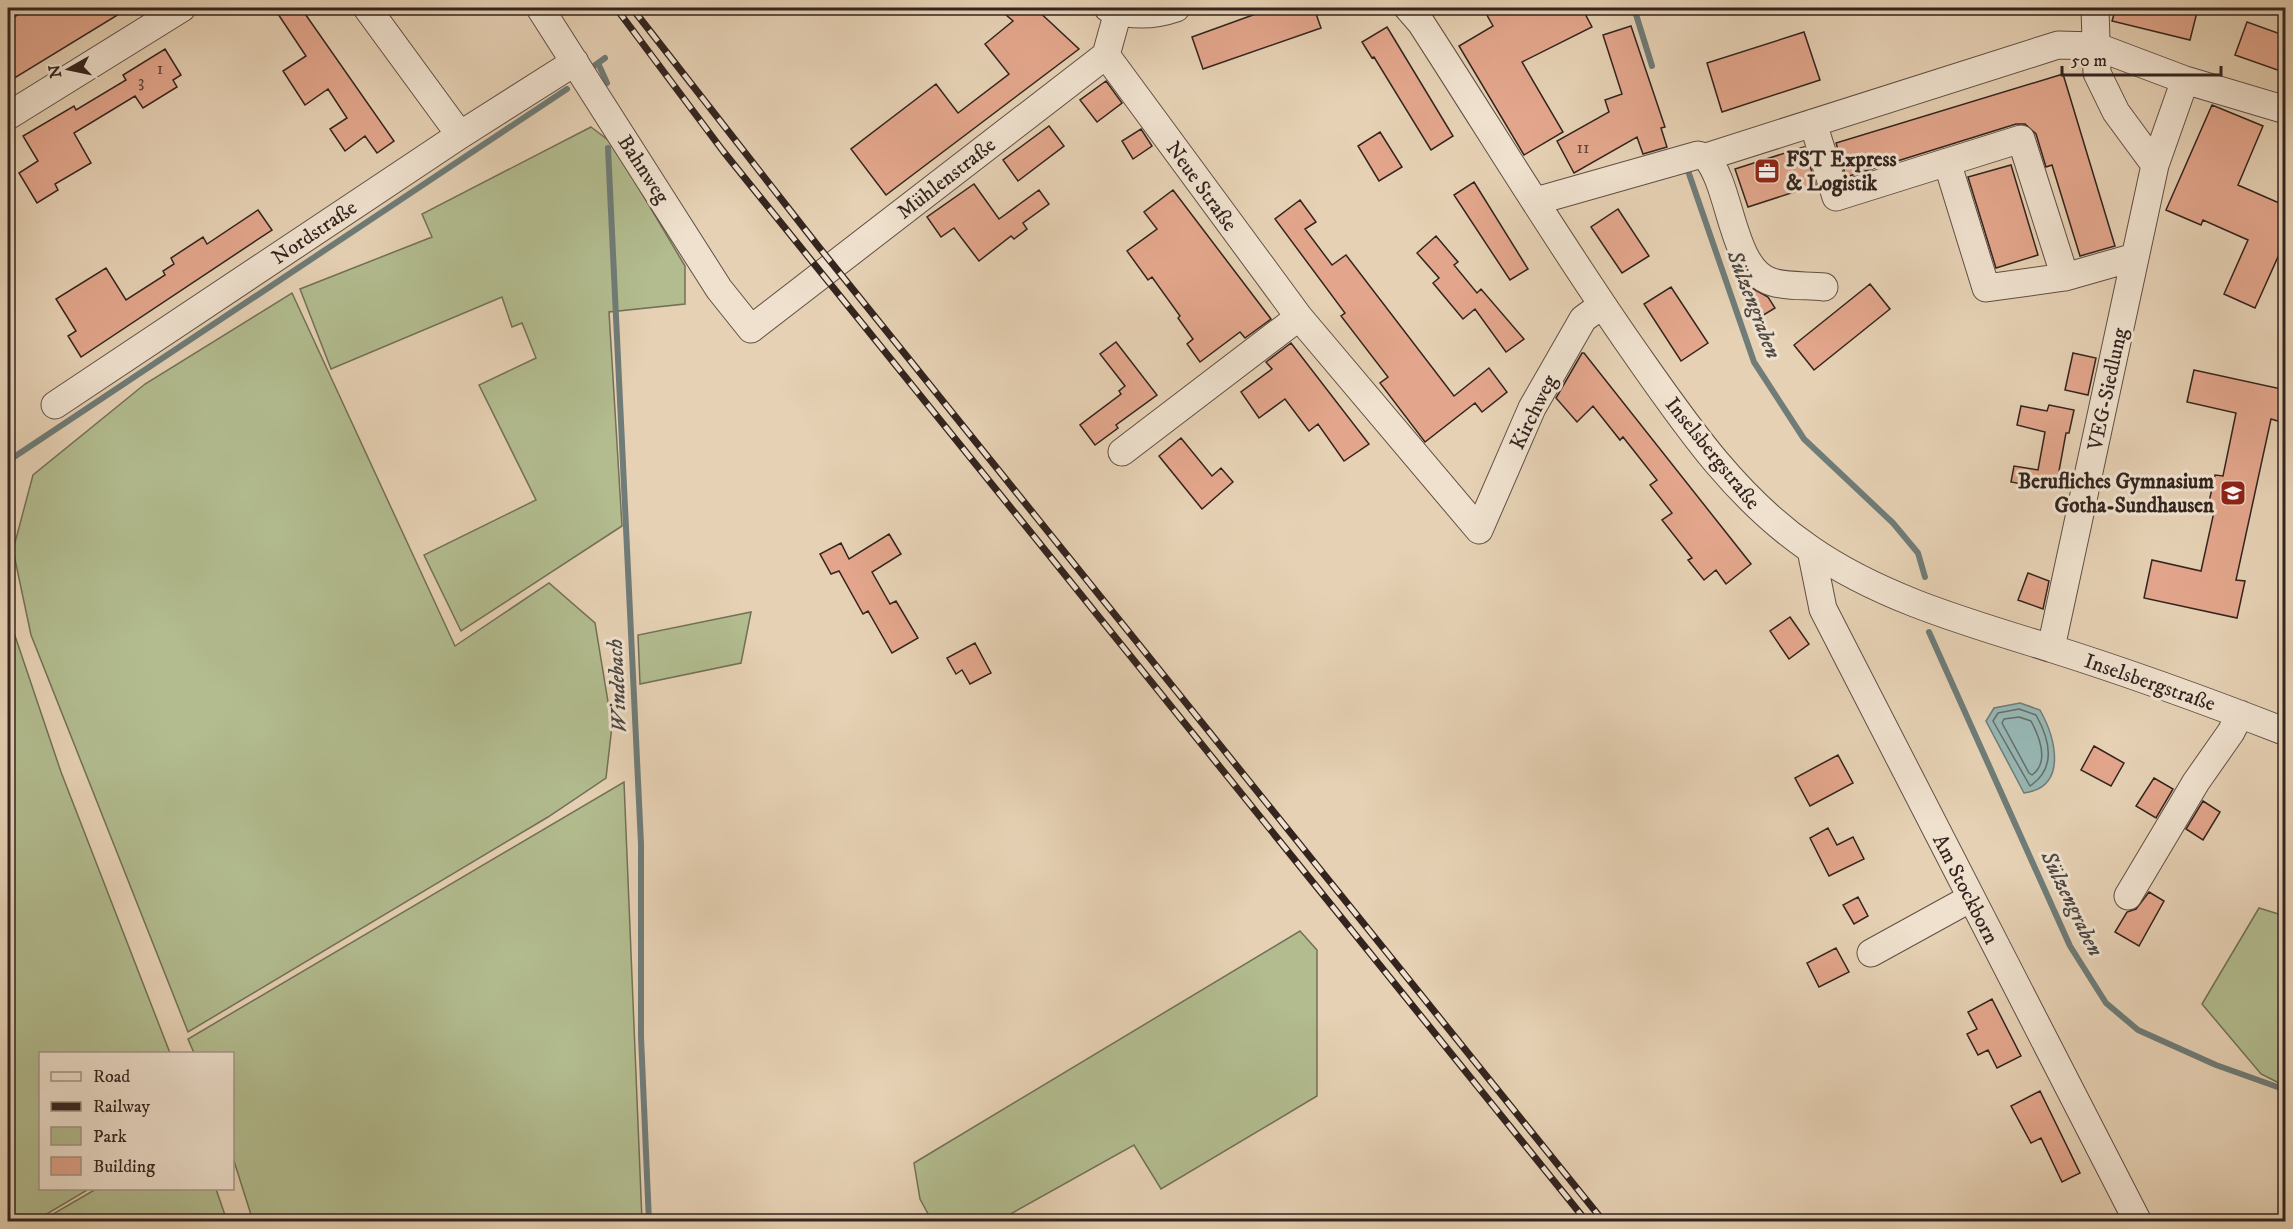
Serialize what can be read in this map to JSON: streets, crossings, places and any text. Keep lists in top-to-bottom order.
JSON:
{
  "streets": {
    "street": [
      "Bahnweg",
      "Mühlenstraße",
      "Neue Straße",
      "Nordstraße",
      "VEG-Siedlung",
      "Kirchweg",
      "Inselsbergstraße",
      "Am Stockborn"
    ]
  },
  "crossings": [
    ["Bahnweg", "Mühlenstraße"],
    ["Bahnweg", "Nordstraße"],
    ["Mühlenstraße", "Neue Straße"],
    ["Neue Straße", "Kirchweg"],
    ["VEG-Siedlung", "Inselsbergstraße"],
    ["Kirchweg", "Inselsbergstraße"],
    ["Inselsbergstraße", "Am Stockborn"]
  ],
  "water": ["Sülzengraben", "Windebach"],
  "places": {
    "office": ["FST Express & Logistik"],
    "school or university": ["Berufliches Gymnasium Gotha-Sundhausen"]
  },
  "house_numbers": ["1", "3", "11"],
  "legend": [
    "Road",
    "Railway",
    "Park",
    "Building"
  ],
  "scale_bar": "50 m",
  "north": "left"
}
